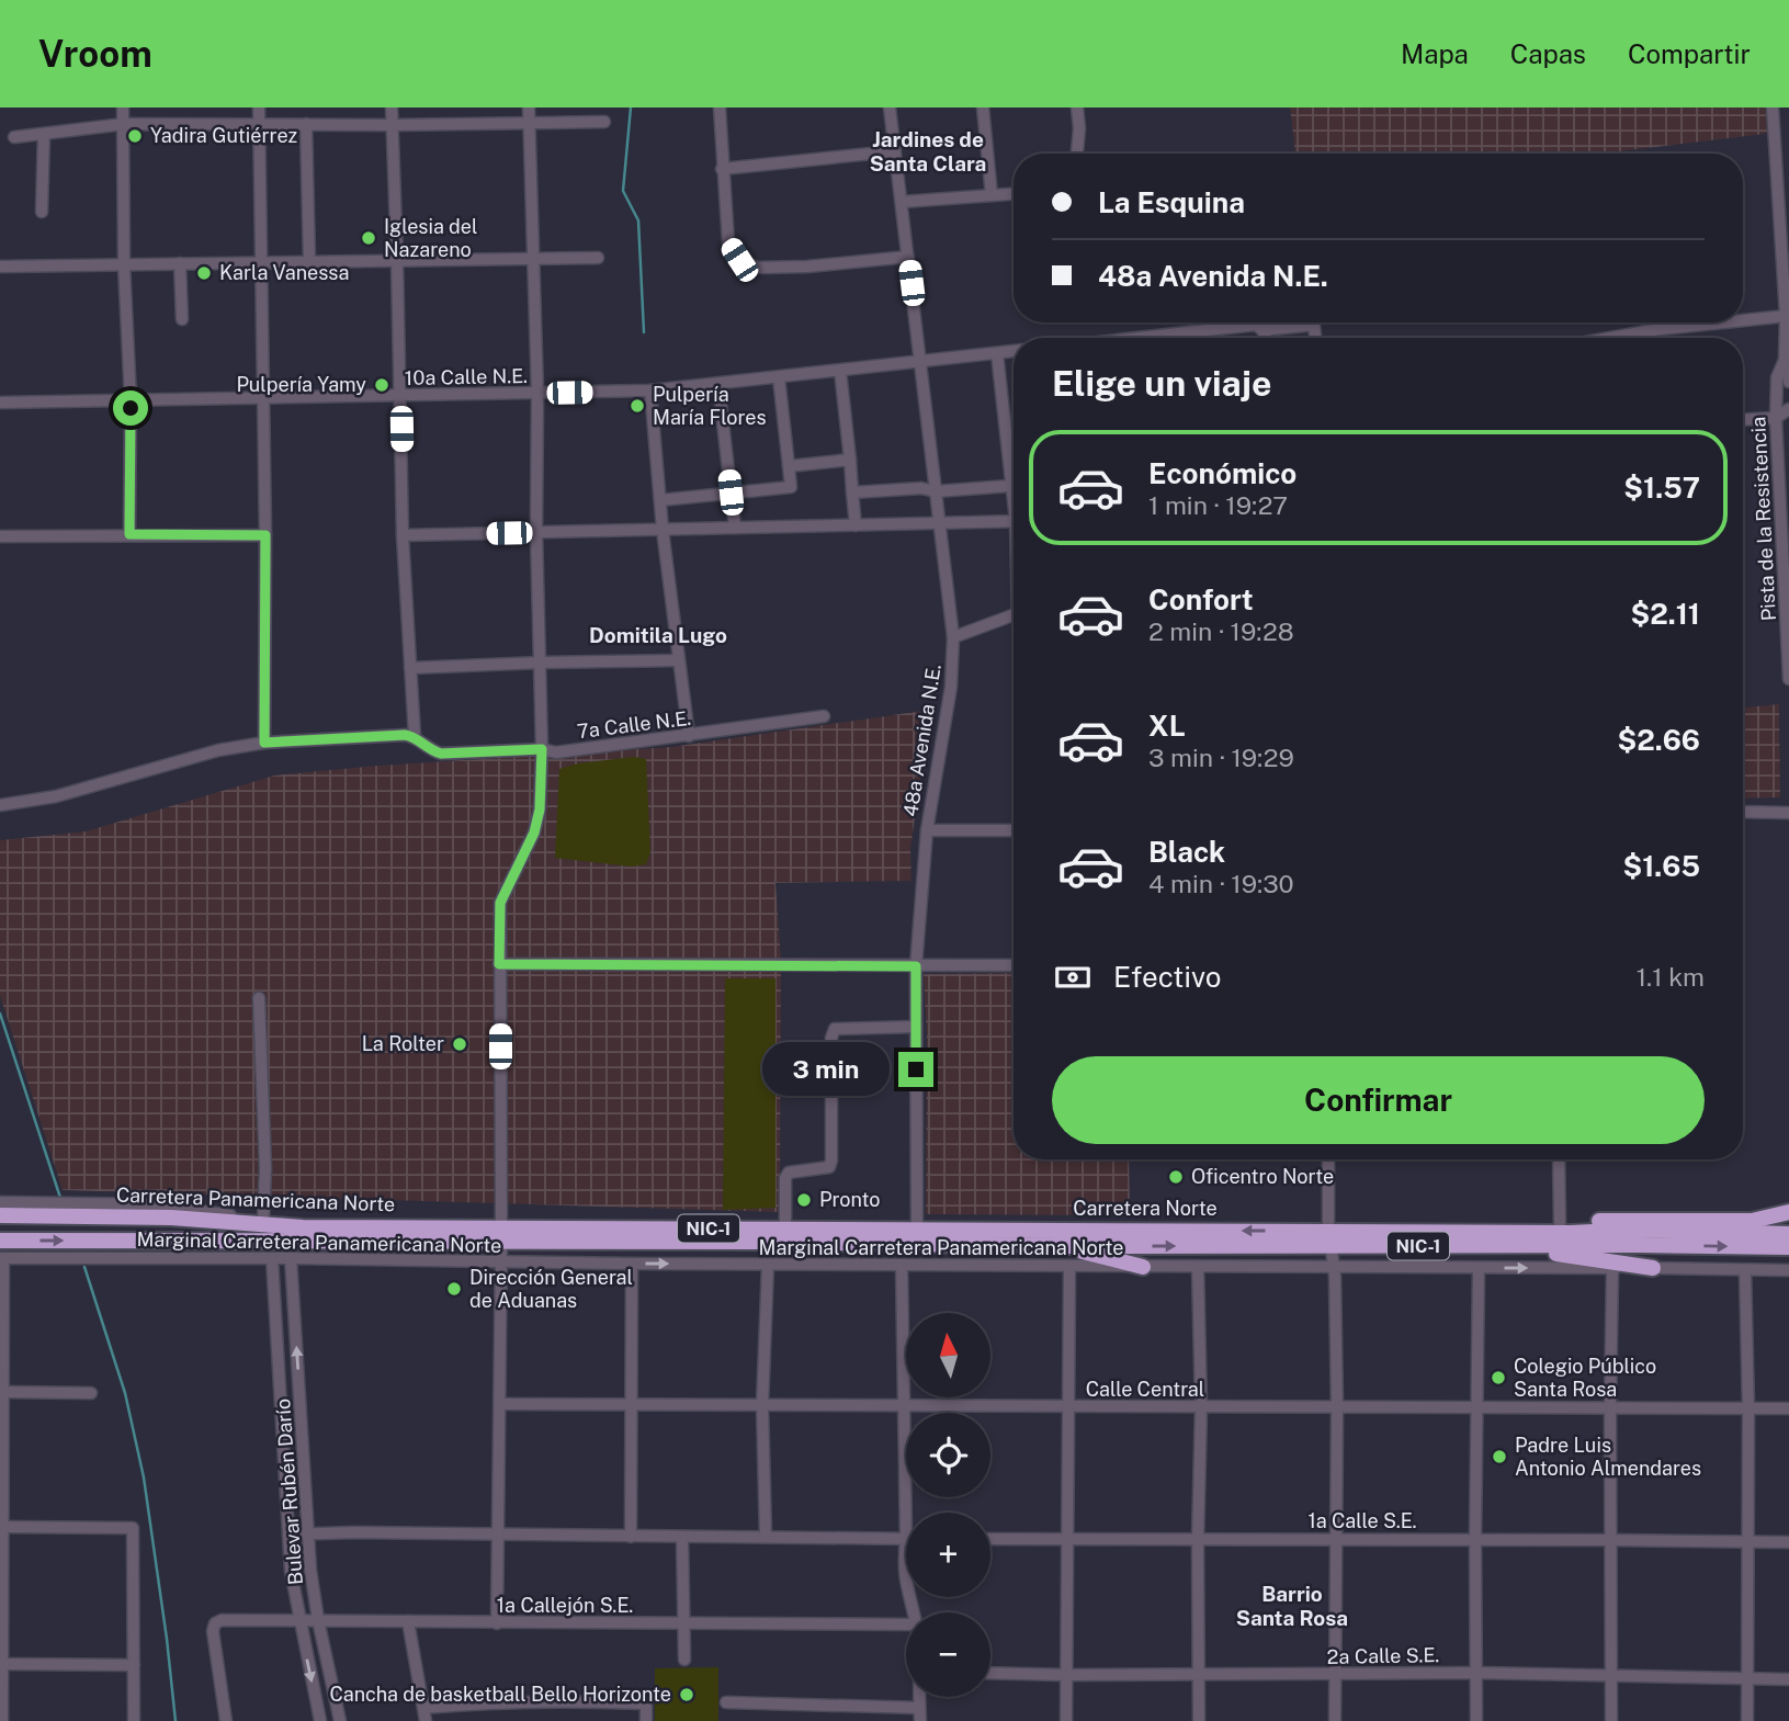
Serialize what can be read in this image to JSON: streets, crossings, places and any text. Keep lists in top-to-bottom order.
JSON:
{
  "streets": {
    "highway": ["Carretera Panamericana Norte", "Carretera Norte", "NIC-1"],
    "street": [
      "10a Calle N.E.",
      "Pista de la Resistencia",
      "7a Calle N.E.",
      "48a Avenida N.E.",
      "Marginal Carretera Panamericana Norte",
      "Calle Central",
      "Bulevar Rubén Darío",
      "1a Calle S.E.",
      "1a Callejón S.E.",
      "2a Calle S.E."
    ]
  },
  "crossings": [
    ["10a Calle N.E.", "48a Avenida N.E."],
    ["48a Avenida N.E.", "Carretera Norte"],
    ["Carretera Panamericana Norte", "Carretera Norte"],
    ["Marginal Carretera Panamericana Norte", "Bulevar Rubén Darío"],
    ["Bulevar Rubén Darío", "1a Callejón S.E."]
  ],
  "districts": ["Jardines de Santa Clara", "Domitila Lugo", "Barrio Santa Rosa"],
  "places": [
    "Yadira Gutiérrez",
    "Iglesia del Nazareno",
    "Karla Vanessa",
    "Pulpería Yamy",
    "Pulpería María Flores",
    "La Rolter",
    "Oficentro Norte",
    "Pronto",
    "Dirección General de Aduanas",
    "Colegio Público Santa Rosa",
    "Padre Luis Antonio Almendares",
    "Cancha de basketball Bello Horizonte"
  ],
  "north": "top",
  "page": {
    "header": "Vroom",
    "nav": ["Mapa", "Capas", "Compartir"],
    "banner": ["La Esquina", "48a Avenida N.E."],
    "heading": "Elige un viaje",
    "list": [
      {
        "name": "Económico",
        "note": "1 min · 19:27",
        "value": "$1.57"
      },
      {
        "name": "Confort",
        "note": "2 min · 19:28",
        "value": "$2.11"
      },
      {
        "name": "XL",
        "note": "3 min · 19:29",
        "value": "$2.66"
      },
      {
        "name": "Black",
        "note": "4 min · 19:30",
        "value": "$1.65"
      }
    ],
    "pay": ["Efectivo", "1.1 km"],
    "buttons": "Confirmar",
    "bubble": "3 min",
    "map_buttons": ["+", "−"]
  }
}
